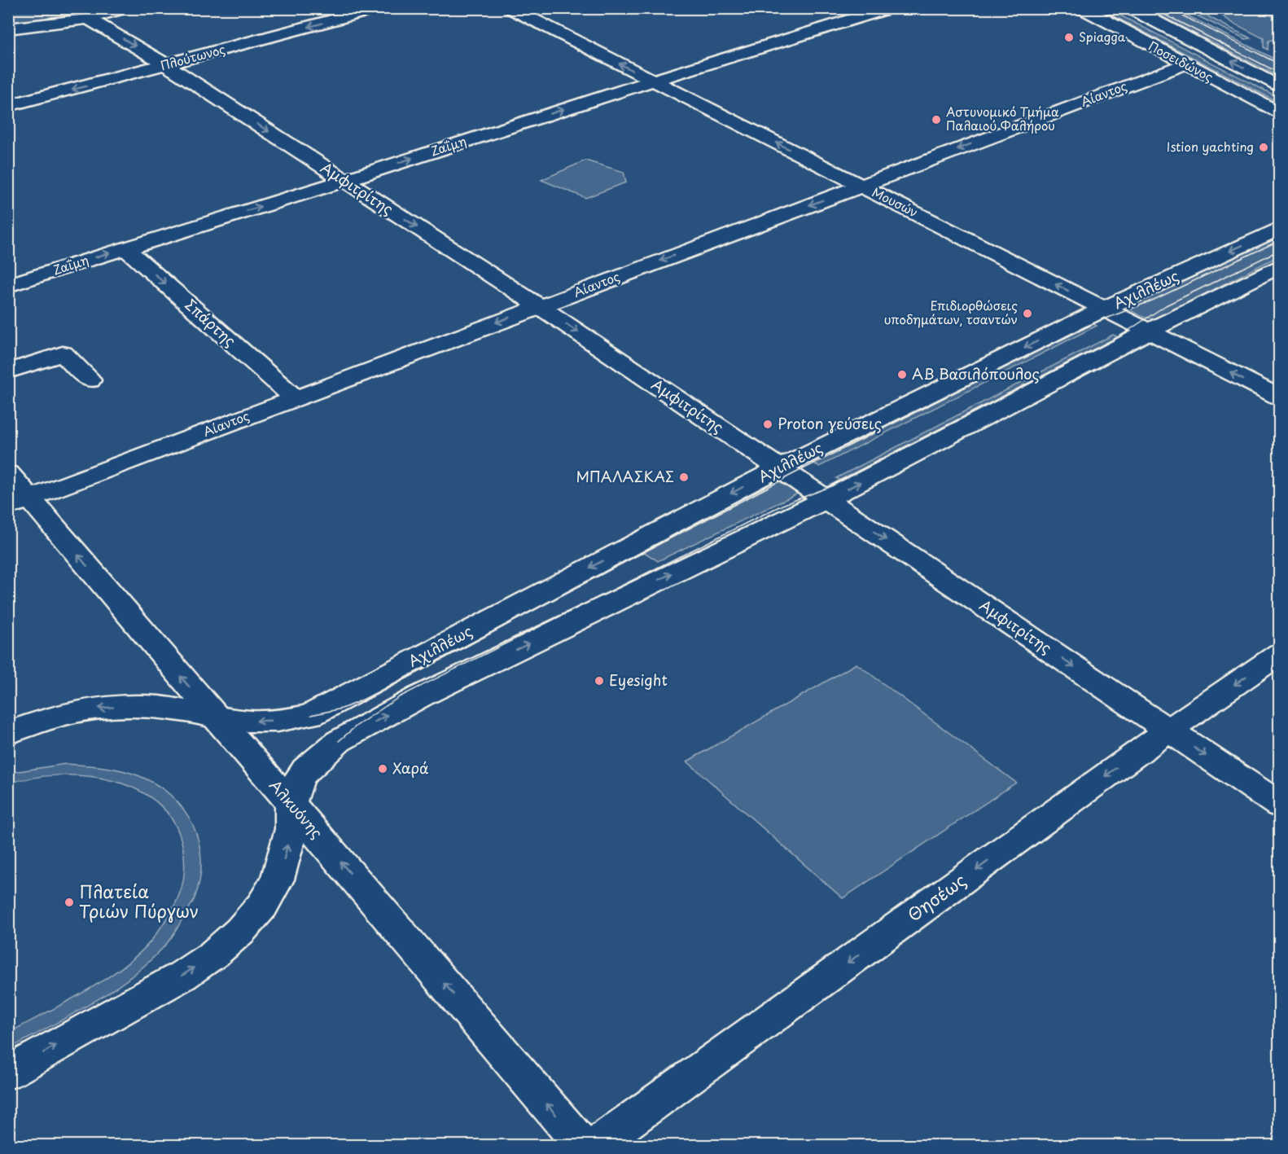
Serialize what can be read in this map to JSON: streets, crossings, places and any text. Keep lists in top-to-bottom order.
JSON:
{
  "streets": {
    "main road": [
      "Πλούτωνος",
      "Ποσειδώνος",
      "Αίαντος",
      "Ζαΐμη",
      "Αμφιτρίτης",
      "Μουσών",
      "Αχιλλέως",
      "Σπάρτης",
      "Αλκυόνης",
      "Θησέως"
    ]
  },
  "crossings": [
    ["Πλούτωνος", "Αμφιτρίτης"],
    ["Ποσειδώνος", "Αίαντος"],
    ["Αίαντος", "Αμφιτρίτης"],
    ["Αίαντος", "Μουσών"],
    ["Αίαντος", "Σπάρτης"],
    ["Αίαντος", "Αλκυόνης"],
    ["Ζαΐμη", "Αμφιτρίτης"],
    ["Ζαΐμη", "Μουσών"],
    ["Ζαΐμη", "Σπάρτης"],
    ["Αμφιτρίτης", "Αχιλλέως"],
    ["Αμφιτρίτης", "Θησέως"],
    ["Μουσών", "Αχιλλέως"],
    ["Αχιλλέως", "Αλκυόνης"]
  ],
  "one_way": [
    "Αίαντος",
    "Ζαΐμη",
    "Αμφιτρίτης",
    "Μουσών",
    "Σπάρτης",
    "Αλκυόνης",
    "Θησέως"
  ],
  "places": [
    "Spiagga",
    "Αστυνομικό Τμήμα Παλαιού Φαλήρου",
    "Istion yachting",
    "Επιδιορθώσεις υποδημάτων, τσαντών",
    "ΑΒ Βασιλόπουλος",
    "Proton γεύσεις",
    "ΜΠΑΛΑΣΚΑΣ",
    "Eyesight",
    "Χαρά",
    "Πλατεία Τριών Πύργων"
  ]
}
